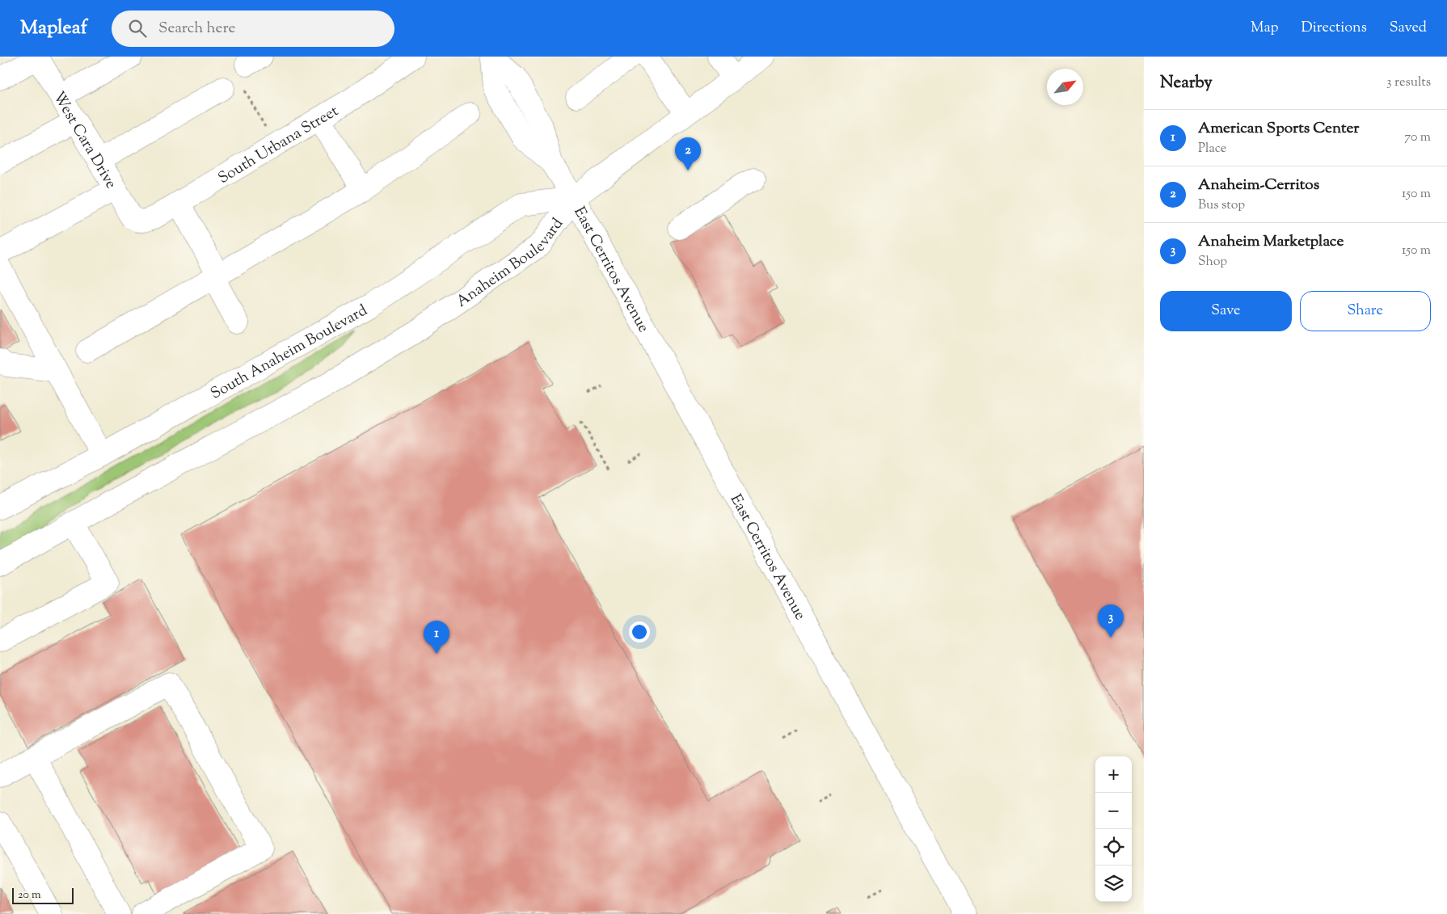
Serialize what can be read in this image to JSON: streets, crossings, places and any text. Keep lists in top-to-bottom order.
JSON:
{
  "streets": {
    "main road": [
      "West Cara Drive",
      "South Urbana Street",
      "Anaheim Boulevard",
      "East Cerritos Avenue",
      "South Anaheim Boulevard"
    ]
  },
  "crossings": [
    ["West Cara Drive", "South Urbana Street"],
    ["Anaheim Boulevard", "East Cerritos Avenue"],
    ["Anaheim Boulevard", "South Anaheim Boulevard"],
    ["East Cerritos Avenue", "South Anaheim Boulevard"]
  ],
  "scale_bar": "20 m",
  "north": "top right",
  "page": {
    "header": "Mapleaf",
    "search": "Search here",
    "nav": ["Map", "Directions", "Saved"],
    "heading": ["Nearby", "3 results"],
    "list": [
      {
        "mark": "1",
        "name": "American Sports Center",
        "note": "Place",
        "value": "70 m"
      },
      {
        "mark": "2",
        "name": "Anaheim-Cerritos",
        "note": "Bus stop",
        "value": "150 m"
      },
      {
        "mark": "3",
        "name": "Anaheim Marketplace",
        "note": "Shop",
        "value": "150 m"
      }
    ],
    "pins": ["2", "3", "1"],
    "buttons": ["Save", "Share"],
    "map_buttons": ["+", "−"],
    "scale": "20 m"
  }
}
